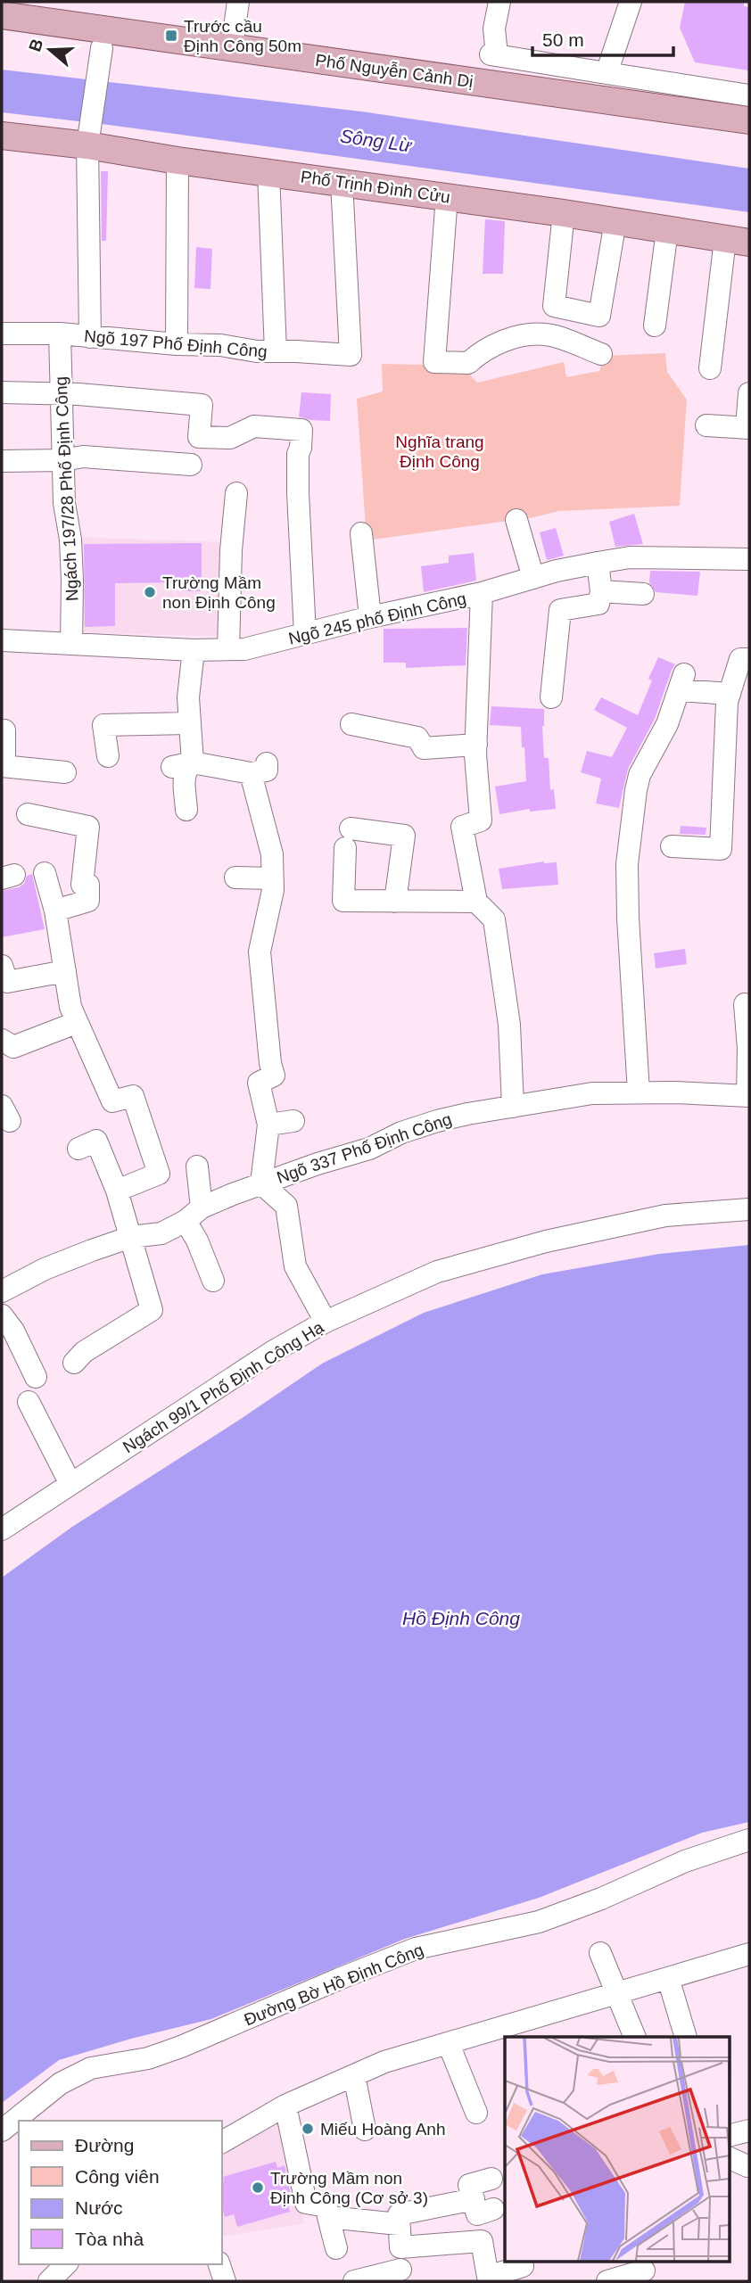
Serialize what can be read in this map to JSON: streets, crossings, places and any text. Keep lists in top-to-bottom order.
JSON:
{
  "streets": {
    "main road": ["Phố Nguyễn Cảnh Dị", "Phố Trịnh Đình Cửu"],
    "street": [
      "Ngõ 197 Phố Định Công",
      "Ngách 197/28 Phố Định Công",
      "Ngõ 245 phố Định Công",
      "Ngõ 337 Phố Định Công",
      "Ngách 99/1 Phố Định Công Hạ",
      "Đường Bờ Hồ Định Công"
    ]
  },
  "crossings": [
    ["Phố Trịnh Đình Cửu", "Ngõ 197 Phố Định Công"],
    ["Ngõ 197 Phố Định Công", "Ngách 197/28 Phố Định Công"],
    ["Ngách 197/28 Phố Định Công", "Ngõ 245 phố Định Công"]
  ],
  "water": ["Sông Lừ", "Hồ Định Công"],
  "parks": ["Nghĩa trang Định Công"],
  "places": {
    "transit": ["Trước cầu Định Công 50m"],
    "other": ["Trường Mầm non Định Công", "Miếu Hoàng Anh", "Trường Mầm non Định Công (Cơ sở 3)"]
  },
  "legend": [
    "Đường",
    "Công viên",
    "Nước",
    "Tòa nhà"
  ],
  "scale_bar": "50 m",
  "north": "left"
}
